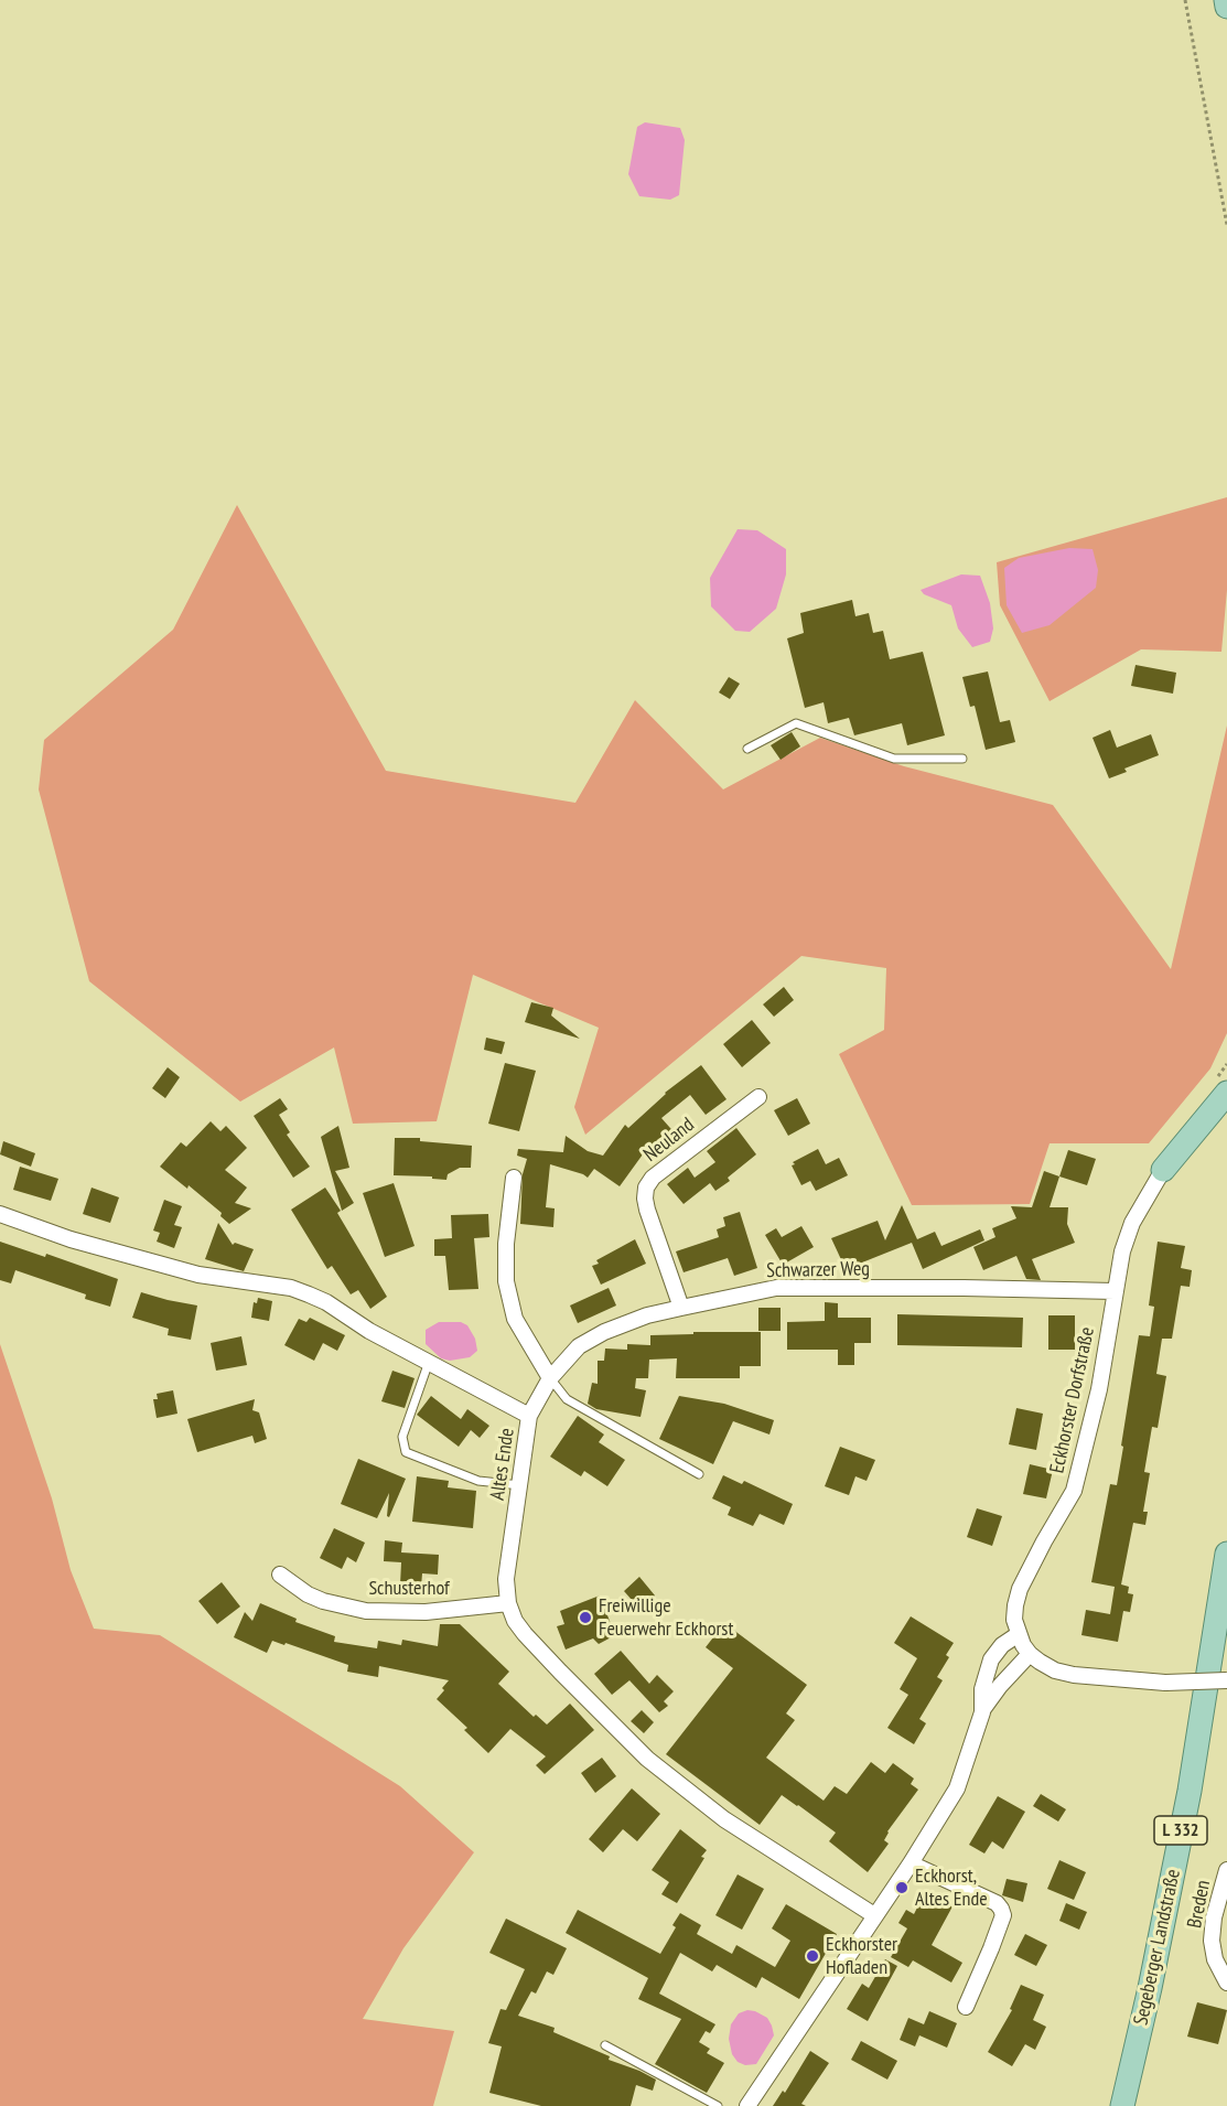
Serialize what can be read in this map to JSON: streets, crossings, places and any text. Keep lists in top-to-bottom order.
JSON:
{
  "streets": {
    "main road": ["L 332", "Segeberger Landstraße"],
    "street": [
      "Neuland",
      "Schwarzer Weg",
      "Eckhorster Dorfstraße",
      "Altes Ende",
      "Schusterhof",
      "Breden"
    ]
  },
  "crossings": [
    ["Neuland", "Schwarzer Weg"],
    ["Schwarzer Weg", "Eckhorster Dorfstraße"],
    ["Schwarzer Weg", "Altes Ende"],
    ["Altes Ende", "Schusterhof"]
  ],
  "places": ["Freiwillige Feuerwehr Eckhorst", "Eckhorst, Altes Ende", "Eckhorster Hofladen"]
}
